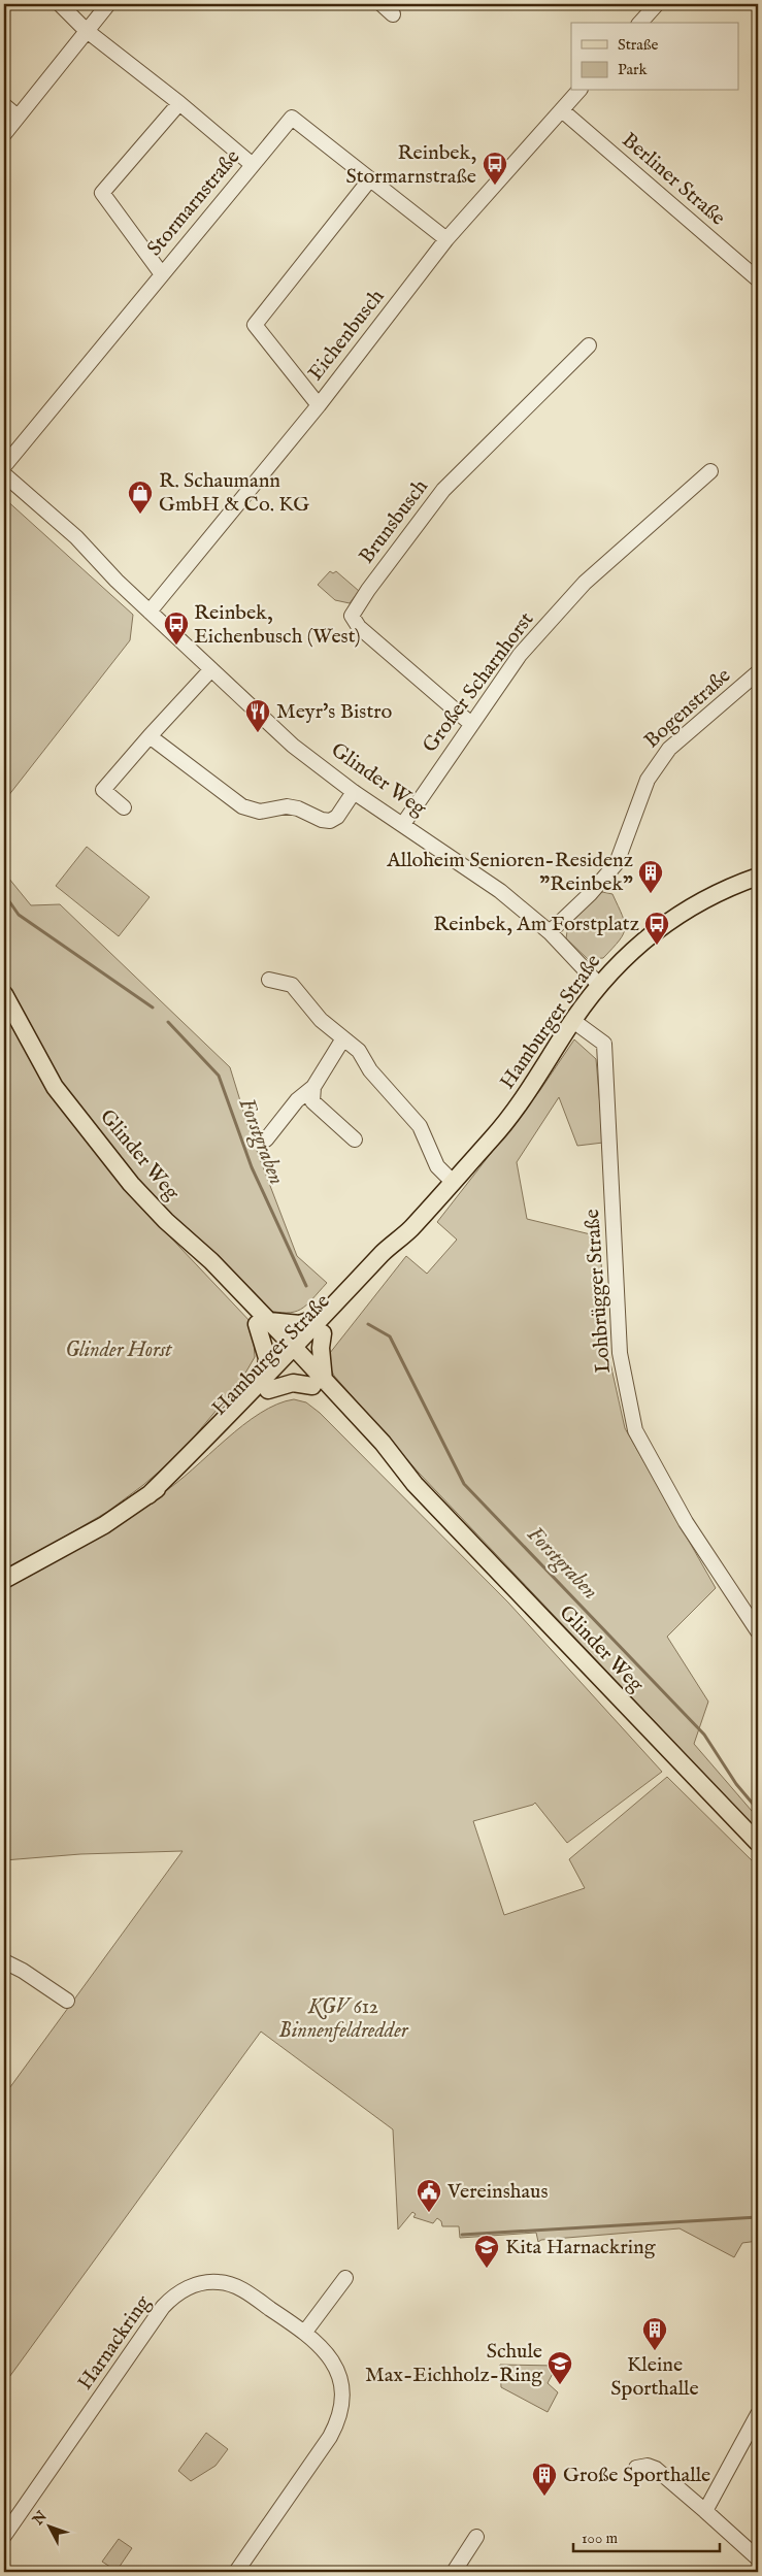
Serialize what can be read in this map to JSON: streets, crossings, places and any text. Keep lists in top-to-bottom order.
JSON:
{
  "streets": {
    "main road": ["Glinder Weg", "Hamburger Straße"],
    "street": [
      "Berliner Straße",
      "Stormarnstraße",
      "Eichenbusch",
      "Brunsbusch",
      "Großer Scharnhorst",
      "Bogenstraße",
      "Lohbrügger Straße",
      "Harnackring"
    ]
  },
  "crossings": [
    ["Berliner Straße", "Eichenbusch"],
    ["Stormarnstraße", "Eichenbusch"],
    ["Eichenbusch", "Glinder Weg"],
    ["Brunsbusch", "Großer Scharnhorst"],
    ["Großer Scharnhorst", "Glinder Weg"],
    ["Bogenstraße", "Glinder Weg"],
    ["Glinder Weg", "Hamburger Straße"],
    ["Hamburger Straße", "Lohbrügger Straße"]
  ],
  "water": ["Forstgraben"],
  "parks": ["Glinder Horst", "KGV 612 Binnenfeldredder"],
  "places": {
    "bus stop": ["Reinbek, Stormarnstraße", "Reinbek, Eichenbusch (West)", "Reinbek, Am Forstplatz"],
    "shop": ["R. Schaumann GmbH & Co. KG"],
    "restaurant": ["Meyr's Bistro"],
    "building": ["Alloheim Senioren-Residenz \"Reinbek\"", "Kleine Sporthalle", "Große Sporthalle"],
    "public building": ["Vereinshaus"],
    "school or university": ["Kita Harnackring", "Schule Max-Eichholz-Ring"]
  },
  "legend": ["Straße", "Park"],
  "scale_bar": "100 m",
  "north": "top left"
}
